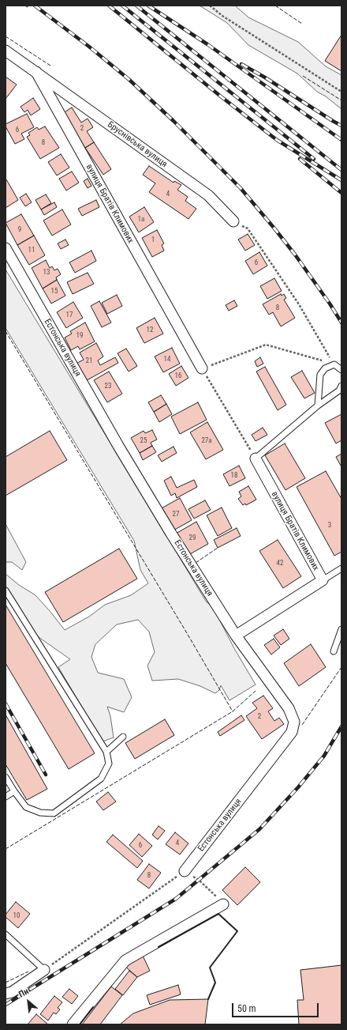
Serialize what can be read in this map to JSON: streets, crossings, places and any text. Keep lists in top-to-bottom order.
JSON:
{
  "streets": {
    "street": ["Бруснівська вулиця", "вулиця Братів Климових", "Естонська вулиця"]
  },
  "crossings": [
    ["Бруснівська вулиця", "вулиця Братів Климових"],
    ["вулиця Братів Климових", "Естонська вулиця"]
  ],
  "house_numbers": [
    "2",
    "6",
    "8",
    "4",
    "1а",
    "9",
    "1",
    "11",
    "6",
    "13",
    "15",
    "8",
    "17",
    "12",
    "19",
    "14",
    "21",
    "16",
    "23",
    "25",
    "27а",
    "18",
    "27",
    "3",
    "29",
    "42",
    "2",
    "4",
    "6",
    "8",
    "10"
  ],
  "scale_bar": "50 m",
  "north": "top left"
}
